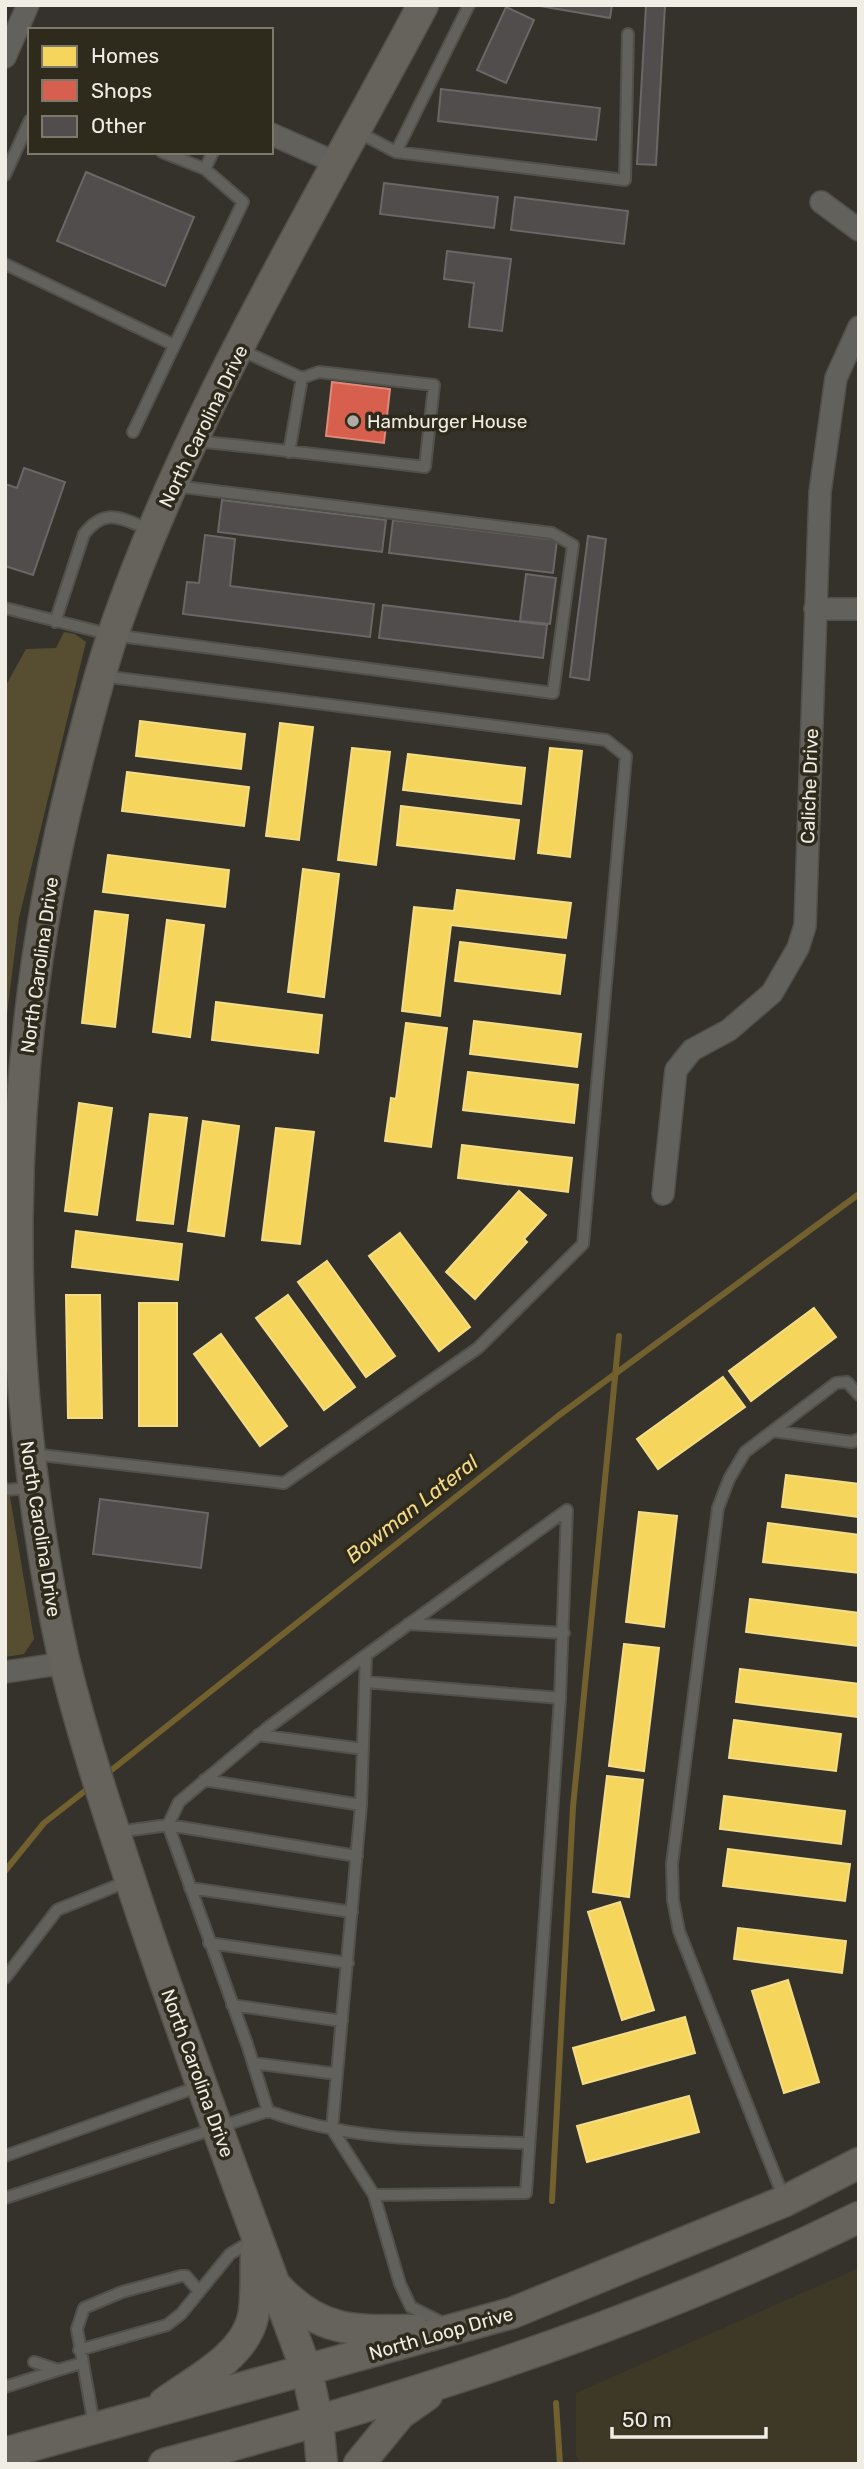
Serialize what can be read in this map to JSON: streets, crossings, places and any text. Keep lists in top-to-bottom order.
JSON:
{
  "streets": {
    "main road": ["North Carolina Drive", "North Loop Drive"],
    "street": ["Caliche Drive"]
  },
  "crossings": [
    ["North Carolina Drive", "North Loop Drive"]
  ],
  "water": ["Bowman Lateral"],
  "places": ["Hamburger House"],
  "legend": ["Homes", "Shops", "Other"],
  "scale_bar": "50 m"
}
